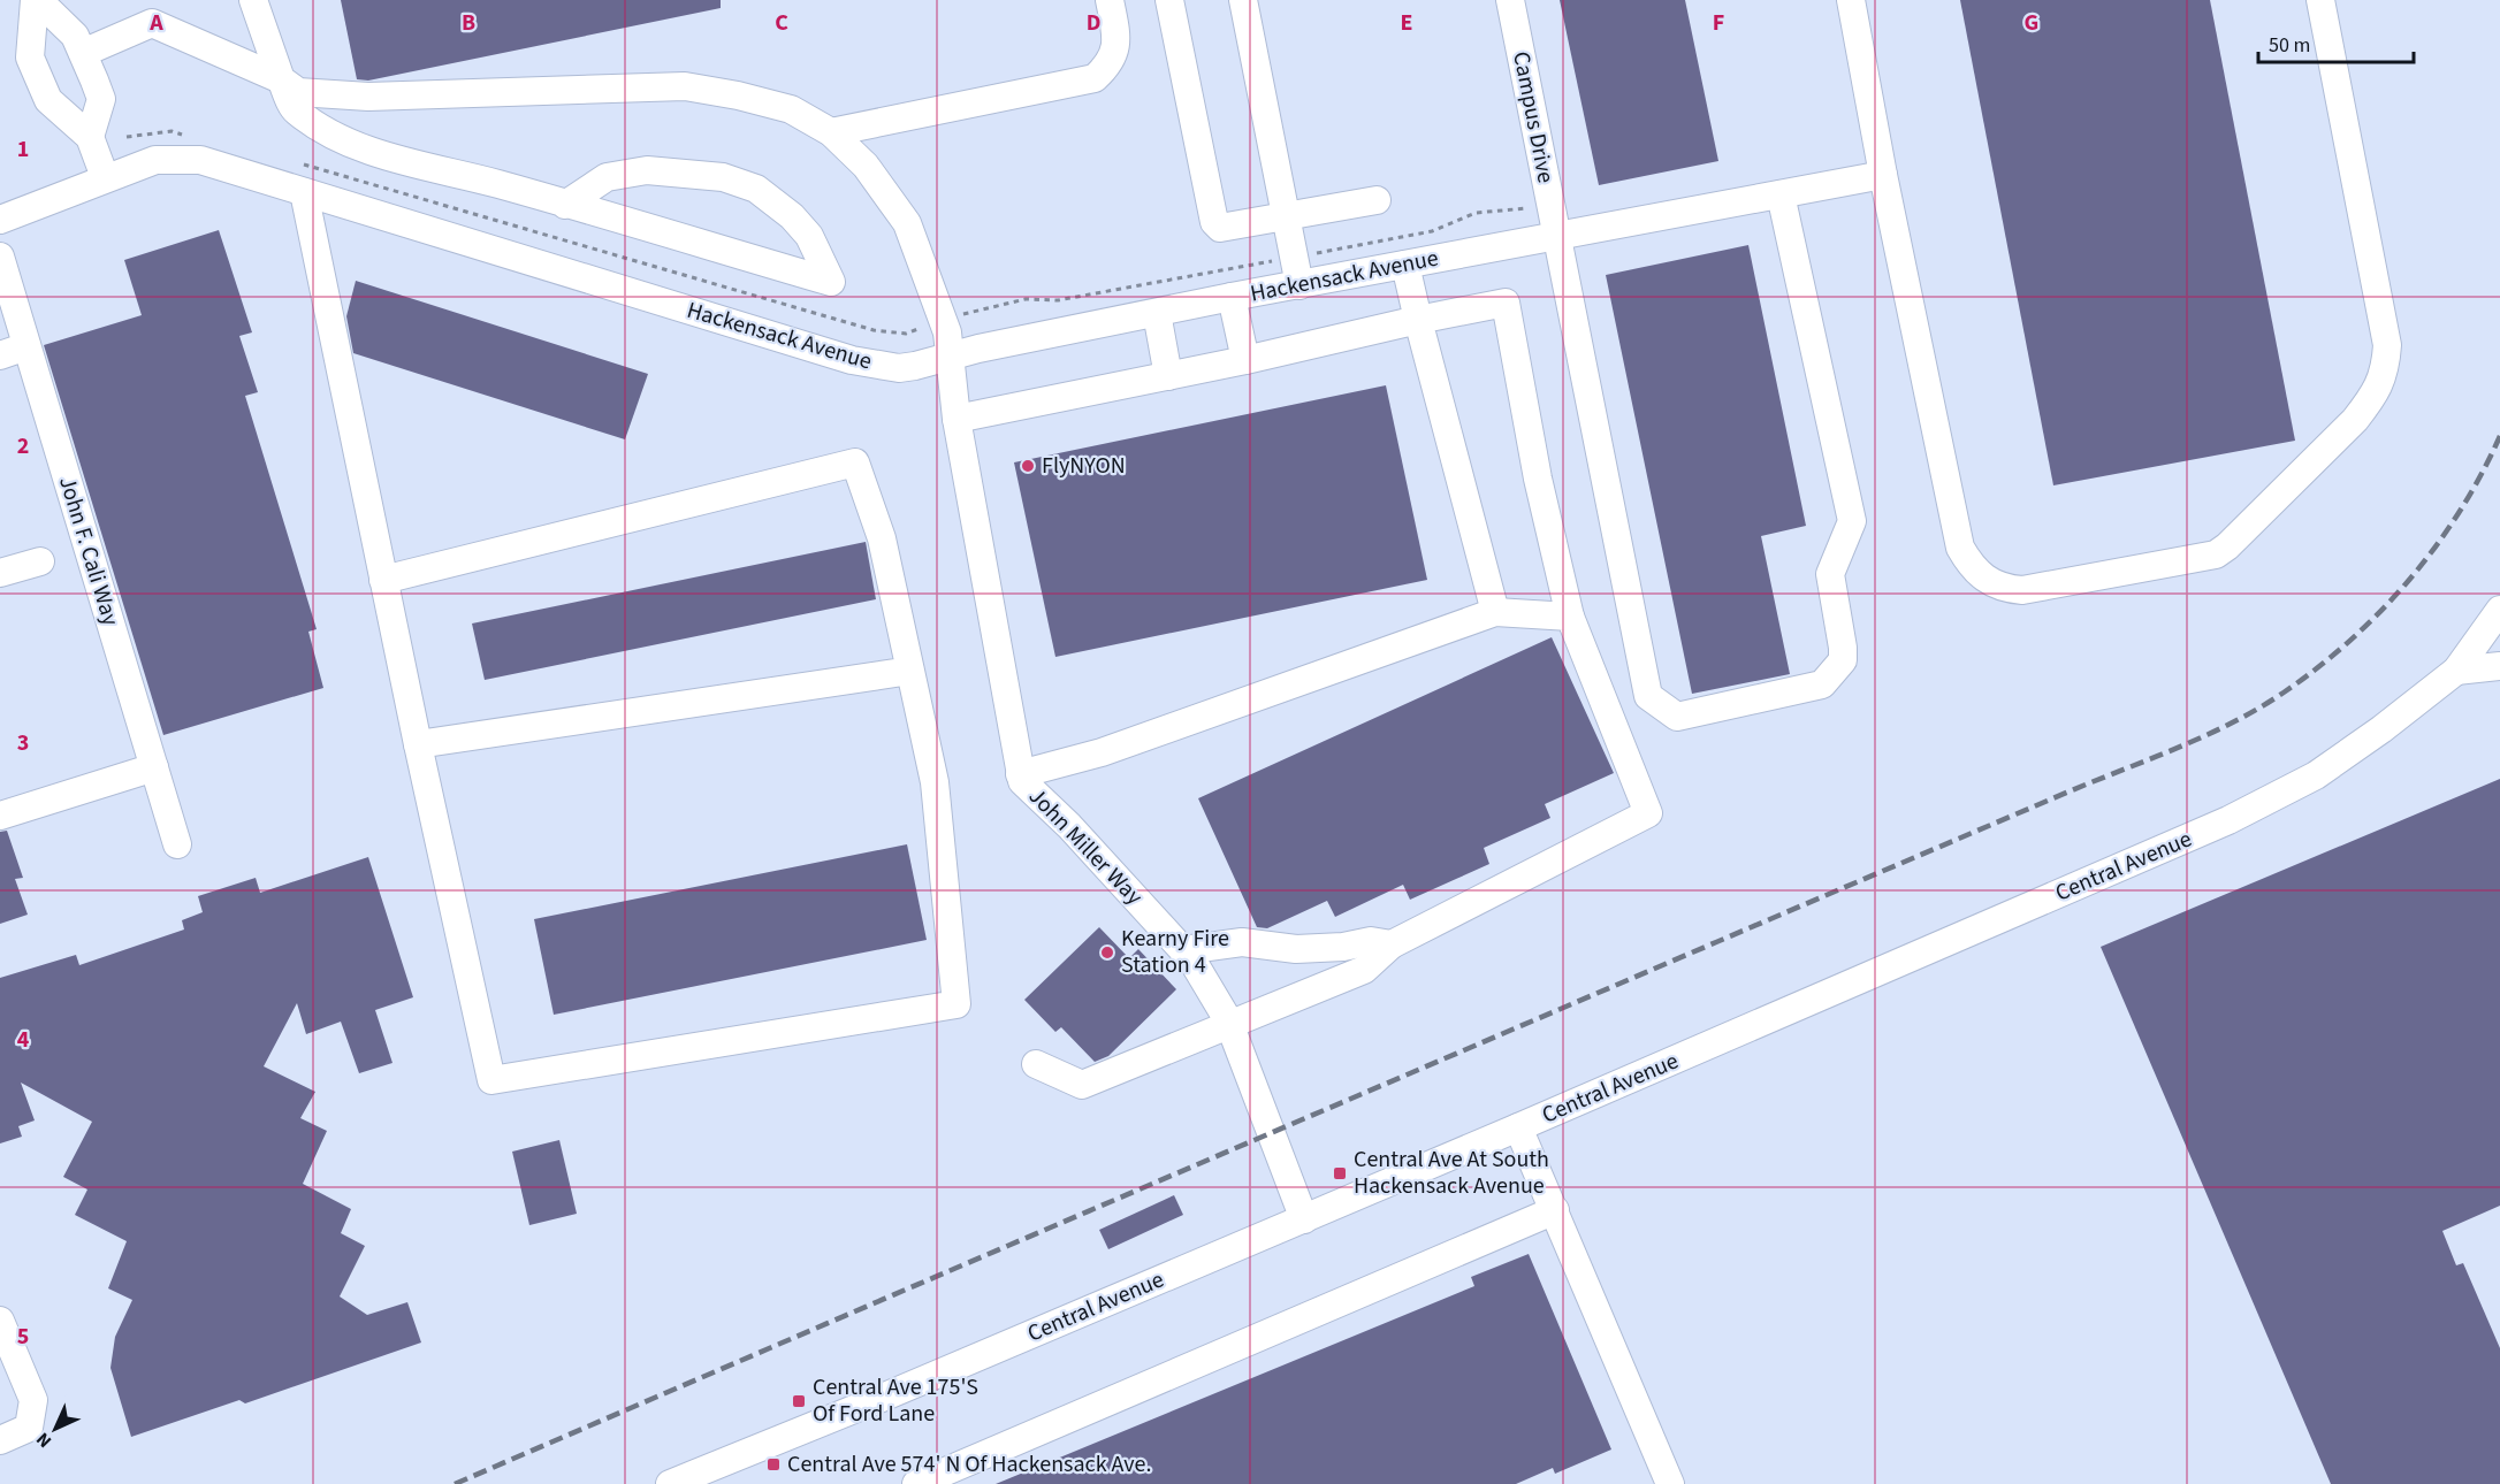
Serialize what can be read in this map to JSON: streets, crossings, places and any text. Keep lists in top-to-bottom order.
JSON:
{
  "streets": {
    "street": [
      "Campus Drive",
      "Hackensack Avenue",
      "John F. Cali Way",
      "John Miller Way",
      "Central Avenue"
    ]
  },
  "crossings": [
    ["Campus Drive", "Hackensack Avenue"],
    ["Hackensack Avenue", "John Miller Way"],
    ["John Miller Way", "Central Avenue"]
  ],
  "places": {
    "other": ["FlyNYON", "Kearny Fire Station 4"],
    "transit": ["Central Ave At South Hackensack Avenue", "Central Ave 175'S Of Ford Lane", "Central Ave 574' N Of Hackensack Ave."]
  },
  "scale_bar": "50 m",
  "north": "bottom left",
  "grid": {
    "columns": [
      "A",
      "B",
      "C",
      "D",
      "E",
      "F",
      "G"
    ],
    "rows": [
      "1",
      "2",
      "3",
      "4",
      "5"
    ]
  }
}
